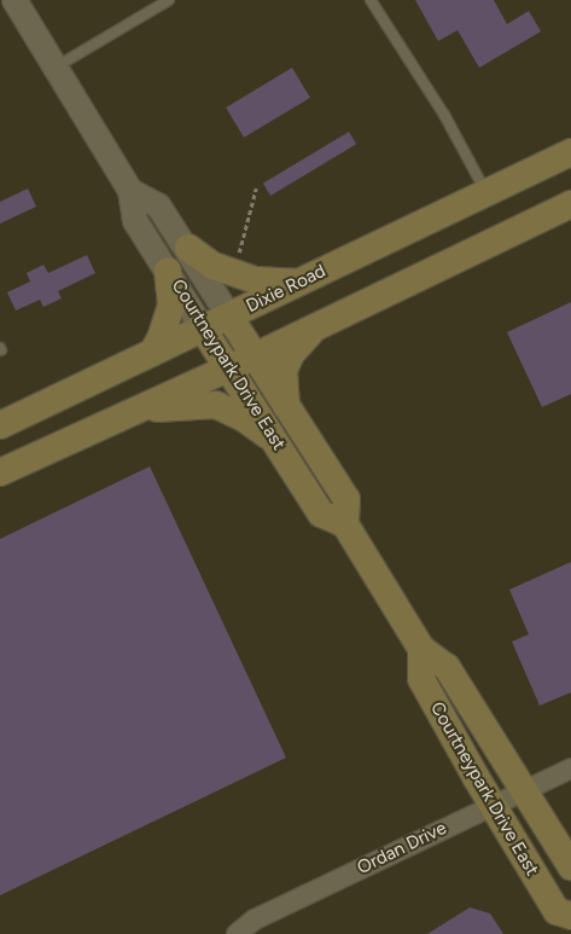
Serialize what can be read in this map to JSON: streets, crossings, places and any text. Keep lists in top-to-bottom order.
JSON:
{
  "streets": {
    "main road": ["Dixie Road", "Courtneypark Drive East"],
    "street": ["Ordan Drive"]
  },
  "crossings": [
    ["Dixie Road", "Courtneypark Drive East"],
    ["Courtneypark Drive East", "Ordan Drive"]
  ]
}
